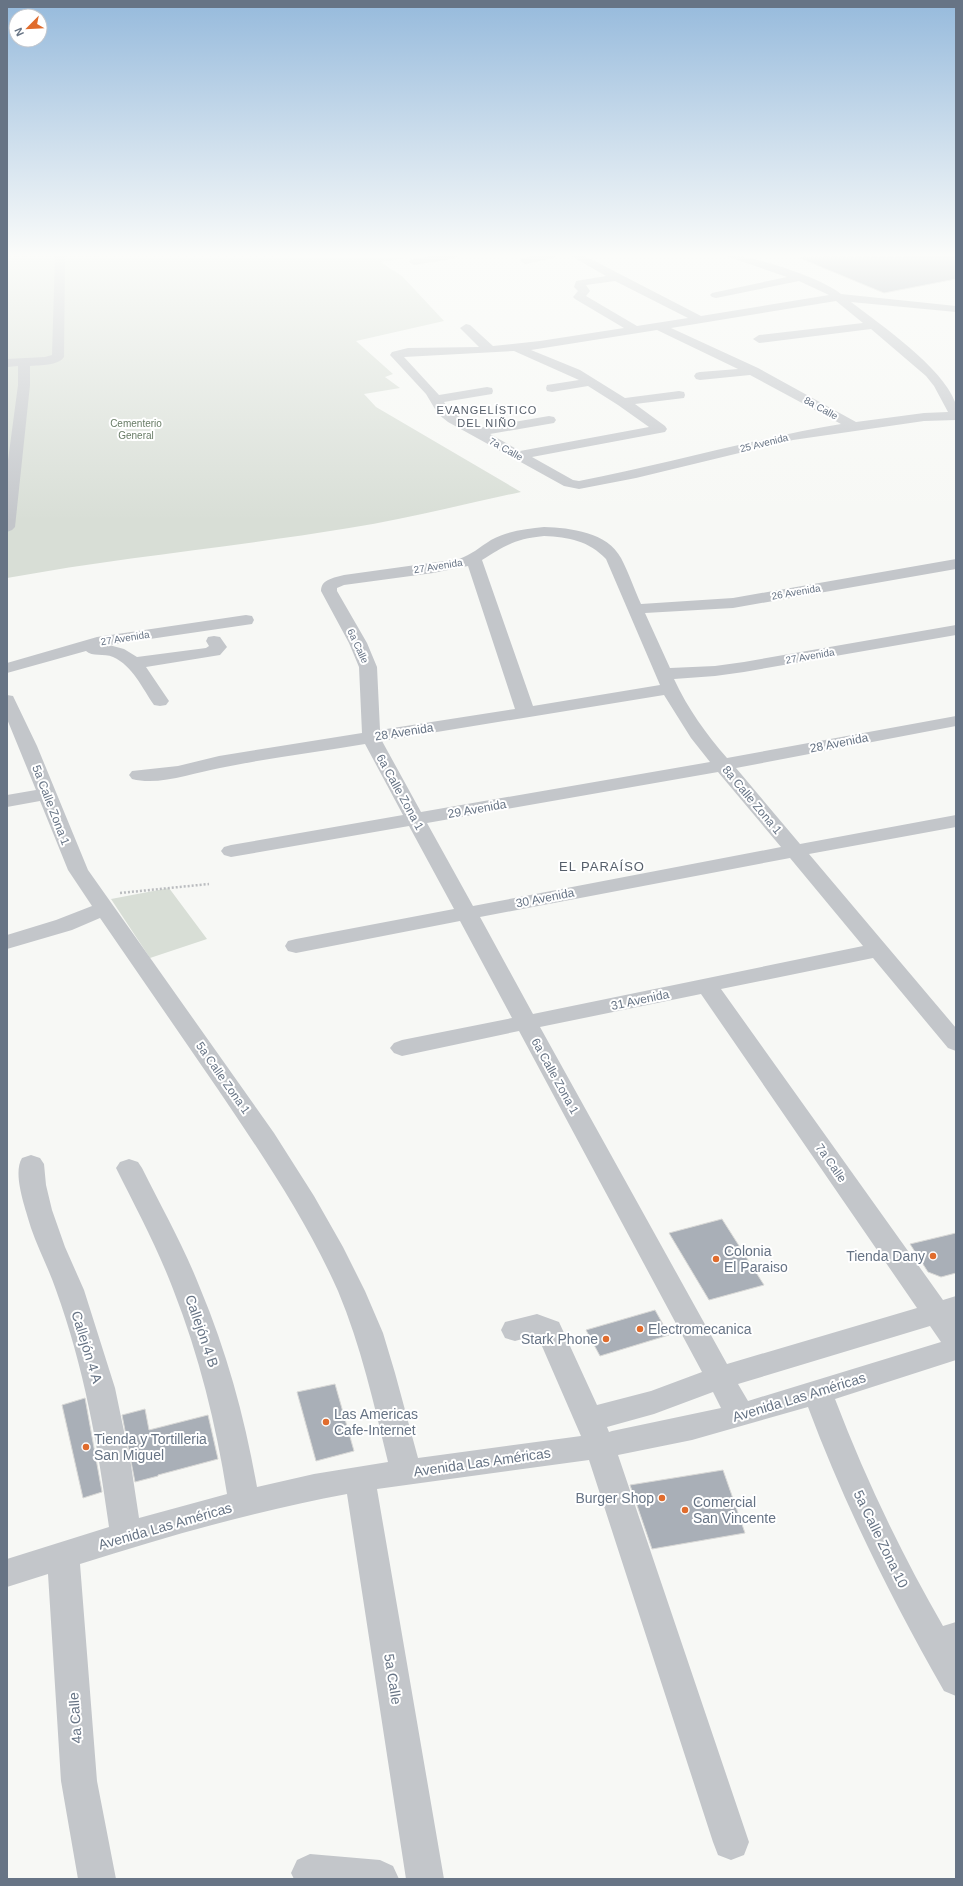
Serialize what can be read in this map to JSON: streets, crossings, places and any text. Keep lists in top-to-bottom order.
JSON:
{
  "streets": {
    "street": [
      "8a Calle",
      "25 Avenida",
      "7a Calle",
      "27 Avenida",
      "26 Avenida",
      "6a Calle",
      "28 Avenida",
      "6a Calle Zona 1",
      "8a Calle Zona 1",
      "5a Calle Zona 1",
      "29 Avenida",
      "30 Avenida",
      "31 Avenida",
      "Callejón 4 B",
      "Callejón 4 A",
      "Avenida Las Américas",
      "5a Calle Zona 10",
      "5a Calle",
      "4a Calle"
    ]
  },
  "crossings": [
    ["8a Calle", "25 Avenida"],
    ["25 Avenida", "7a Calle"],
    ["7a Calle", "31 Avenida"],
    ["27 Avenida", "6a Calle"],
    ["27 Avenida", "28 Avenida"],
    ["27 Avenida", "8a Calle Zona 1"],
    ["26 Avenida", "8a Calle Zona 1"],
    ["6a Calle", "28 Avenida"],
    ["6a Calle", "6a Calle Zona 1"],
    ["28 Avenida", "6a Calle Zona 1"],
    ["28 Avenida", "8a Calle Zona 1"],
    ["28 Avenida", "29 Avenida"],
    ["6a Calle Zona 1", "29 Avenida"],
    ["6a Calle Zona 1", "30 Avenida"],
    ["6a Calle Zona 1", "31 Avenida"],
    ["6a Calle Zona 1", "Avenida Las Américas"],
    ["8a Calle Zona 1", "29 Avenida"],
    ["8a Calle Zona 1", "30 Avenida"],
    ["8a Calle Zona 1", "31 Avenida"],
    ["5a Calle Zona 1", "Avenida Las Américas"],
    ["Callejón 4 B", "Avenida Las Américas"],
    ["Callejón 4 A", "Avenida Las Américas"],
    ["Avenida Las Américas", "5a Calle Zona 10"],
    ["Avenida Las Américas", "5a Calle"],
    ["Avenida Las Américas", "4a Calle"]
  ],
  "districts": ["EVANGELÍSTICO DEL NIÑO", "EL PARAÍSO"],
  "parks": ["Cementerio General"],
  "places": [
    "Tienda Dany",
    "Colonia El Paraiso",
    "Electromecanica",
    "Stark Phone",
    "Las Americas Cafe-Internet",
    "Tienda y Tortilleria San Miguel",
    "Burger Shop",
    "Comercial San Vincente"
  ],
  "north": "bottom left"
}
